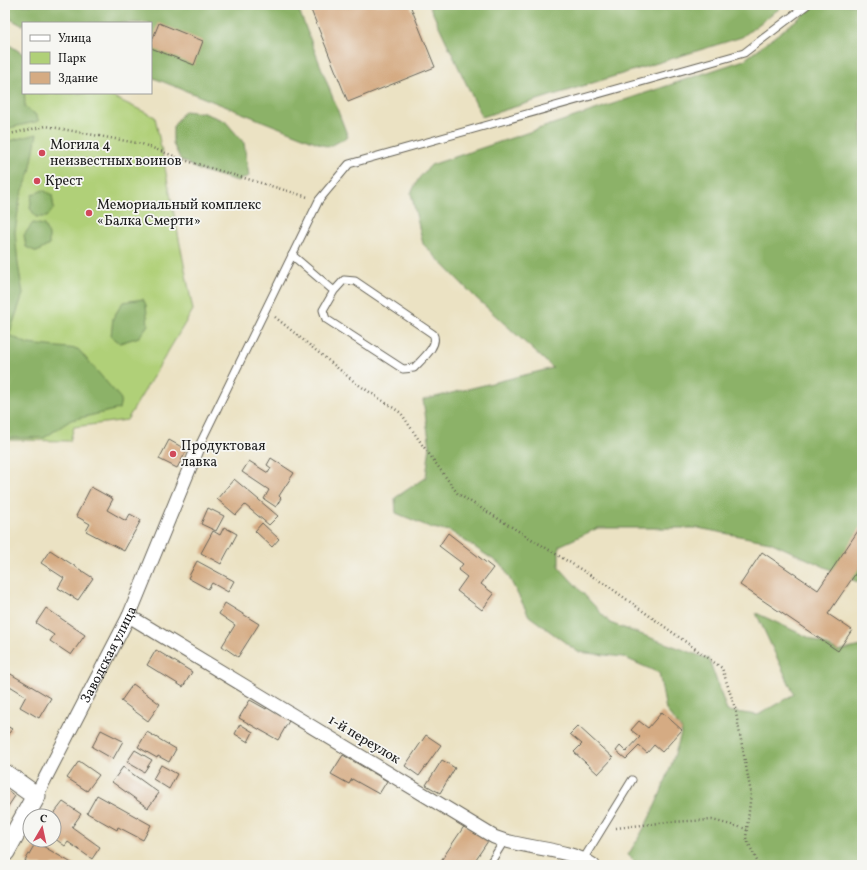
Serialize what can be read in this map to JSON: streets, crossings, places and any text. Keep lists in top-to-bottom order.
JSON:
{
  "streets": {
    "street": ["Заводская улица", "1-й переулок"]
  },
  "crossings": [
    ["Заводская улица", "1-й переулок"]
  ],
  "places": [
    "Могила 4 неизвестных воинов",
    "Крест",
    "Мемориальный комплекс «Балка Смерти»",
    "Продуктовая лавка"
  ],
  "legend": ["Улица", "Парк", "Здание"],
  "north": "top"
}
